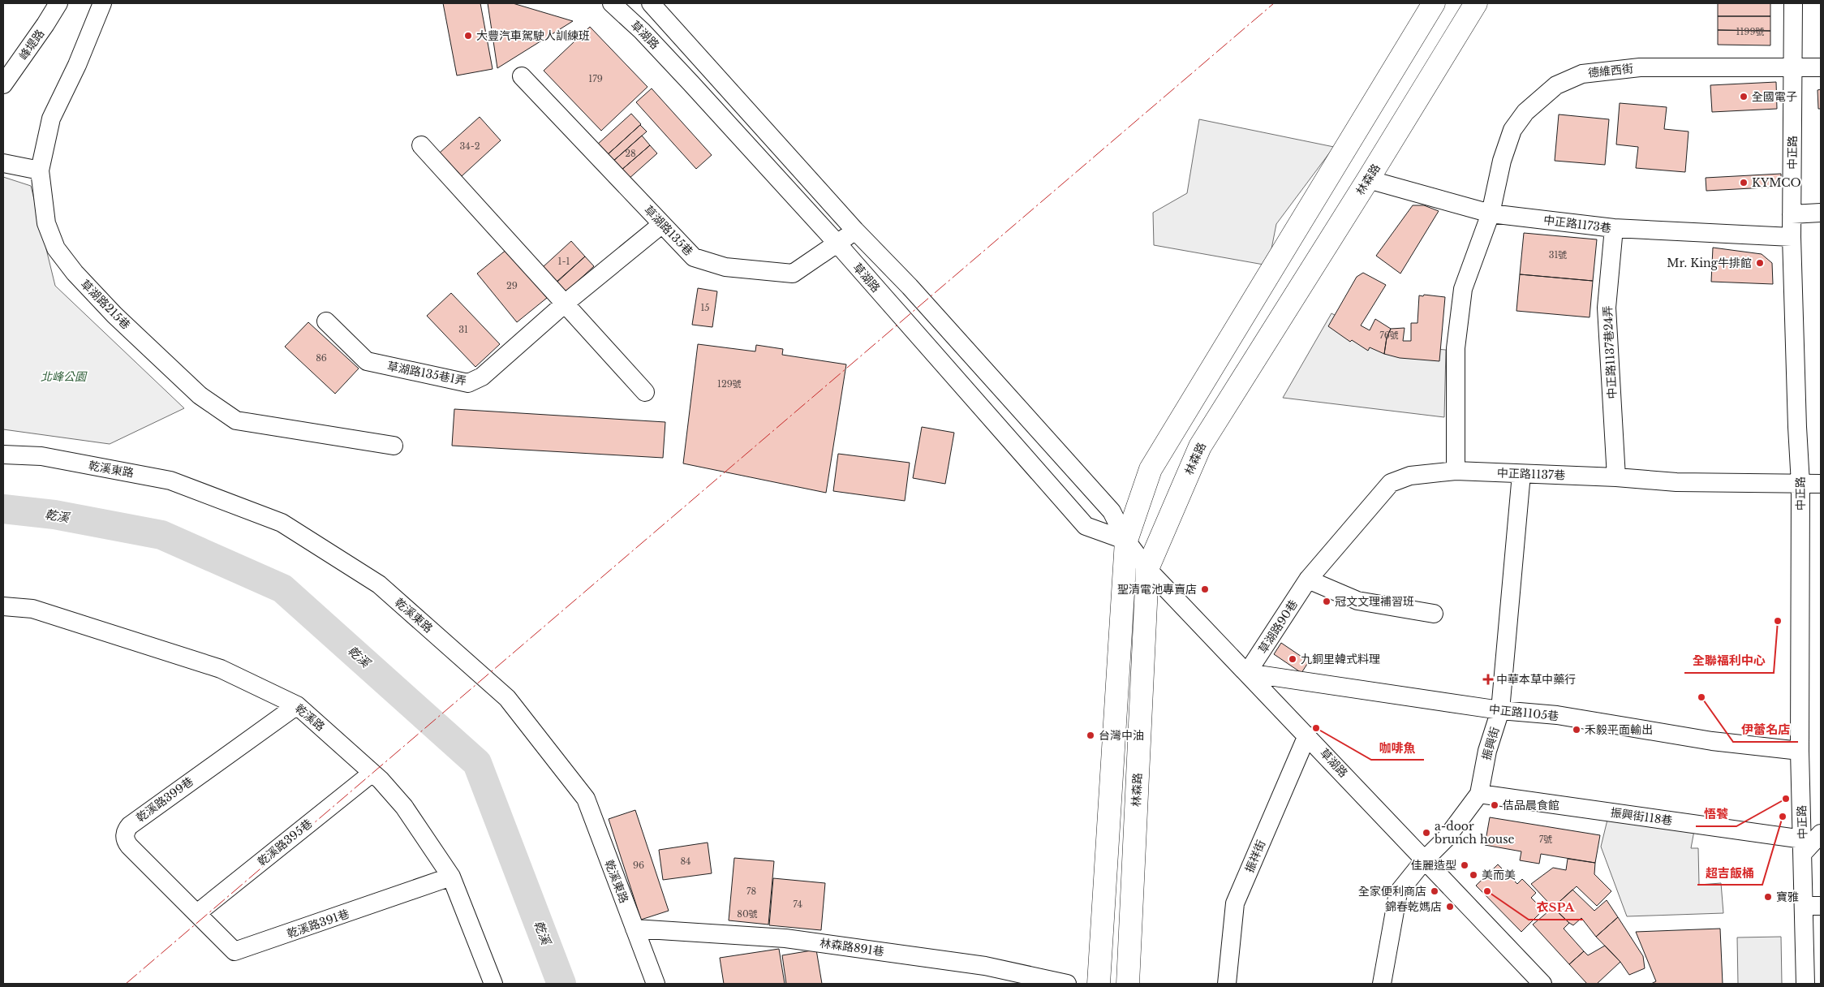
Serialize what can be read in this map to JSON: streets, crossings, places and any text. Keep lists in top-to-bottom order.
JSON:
{
  "streets": {
    "main road": ["林森路"],
    "street": [
      "草湖路",
      "峰堤路",
      "德維西街",
      "中正路",
      "中正路1173巷",
      "草湖路135巷",
      "草湖路215巷",
      "中正路1137巷24弄",
      "草湖路135巷1弄",
      "乾溪東路",
      "中正路1137巷",
      "草湖路90巷",
      "中正路1105巷",
      "乾溪路",
      "振興街",
      "乾溪路399巷",
      "振興街118巷",
      "乾溪路395巷",
      "振祥街",
      "乾溪路391巷",
      "林森路891巷"
    ]
  },
  "crossings": [
    ["草湖路", "林森路"],
    ["草湖路", "草湖路135巷"],
    ["草湖路", "草湖路90巷"],
    ["草湖路", "中正路1105巷"],
    ["草湖路", "振興街"],
    ["草湖路", "振祥街"],
    ["德維西街", "中正路"],
    ["德維西街", "中正路1173巷"],
    ["德維西街", "中正路1137巷"],
    ["中正路", "中正路1173巷"],
    ["中正路", "中正路1137巷"],
    ["中正路", "中正路1105巷"],
    ["中正路", "振興街118巷"],
    ["林森路", "中正路1173巷"],
    ["中正路1173巷", "中正路1137巷24弄"],
    ["草湖路135巷", "草湖路135巷1弄"],
    ["中正路1137巷24弄", "中正路1137巷"],
    ["乾溪東路", "林森路891巷"],
    ["中正路1137巷", "草湖路90巷"],
    ["中正路1137巷", "振興街"],
    ["草湖路90巷", "中正路1105巷"],
    ["中正路1105巷", "振興街"],
    ["乾溪路", "乾溪路399巷"],
    ["乾溪路", "乾溪路395巷"],
    ["乾溪路", "乾溪路391巷"],
    ["振興街", "振興街118巷"],
    ["乾溪路399巷", "乾溪路395巷"],
    ["乾溪路399巷", "乾溪路391巷"],
    ["乾溪路395巷", "乾溪路391巷"]
  ],
  "water": ["乾溪"],
  "parks": ["北峰公園"],
  "places": {
    "other": [
      "大豐汽車駕駛人訓練班",
      "全國電子",
      "KYMCO",
      "Mr. King牛排館",
      "聖清電池專賣店",
      "冠文文理補習班",
      "全聯福利中心",
      "九銅里韓式料理",
      "伊蕾名店",
      "咖啡魚",
      "禾毅平面輸出",
      "台灣中油",
      "悟饕",
      "佶品晨食館",
      "超吉飯桶",
      "a-door brunch house",
      "佳麗造型",
      "美而美",
      "全家便利商店",
      "衣SPA",
      "寶雅",
      "錦春乾媽店"
    ],
    "health": ["中華本草中藥行"]
  },
  "house_numbers": [
    "1199號",
    "179",
    "34-2",
    "28",
    "31號",
    "1-1",
    "29",
    "15",
    "31",
    "76號",
    "86",
    "129號",
    "7號",
    "84",
    "96",
    "78",
    "74",
    "80號"
  ]
}
